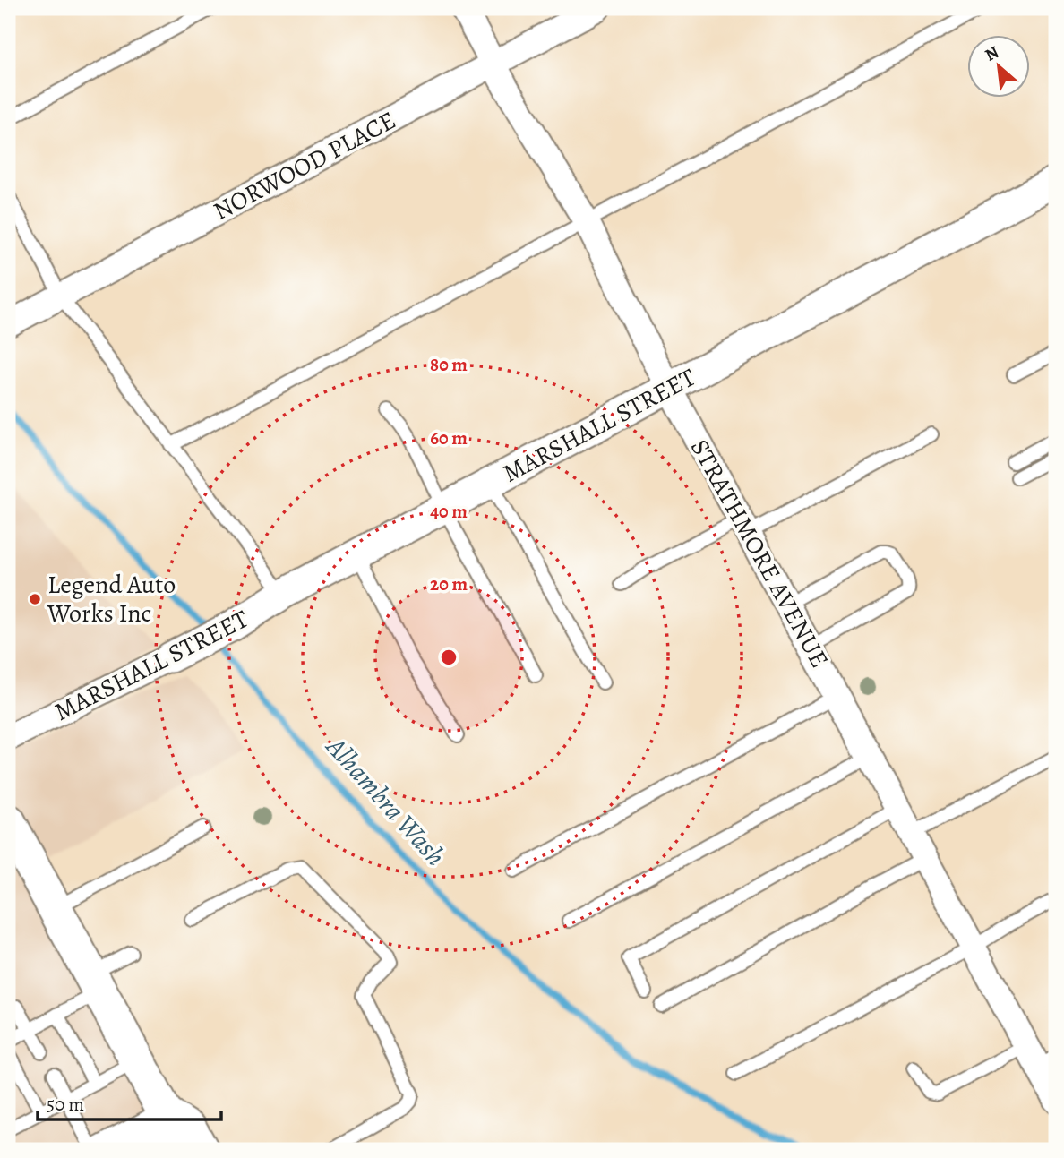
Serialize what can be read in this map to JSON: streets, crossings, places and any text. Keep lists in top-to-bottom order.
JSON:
{
  "streets": {
    "street": ["NORWOOD PLACE", "MARSHALL STREET", "STRATHMORE AVENUE"]
  },
  "crossings": [
    ["NORWOOD PLACE", "STRATHMORE AVENUE"],
    ["MARSHALL STREET", "STRATHMORE AVENUE"]
  ],
  "water": ["Alhambra Wash"],
  "places": ["Legend Auto Works Inc"],
  "scale_bar": "50 m",
  "north": "top left",
  "rings": [
    "80 m",
    "60 m",
    "40 m",
    "20 m"
  ]
}
